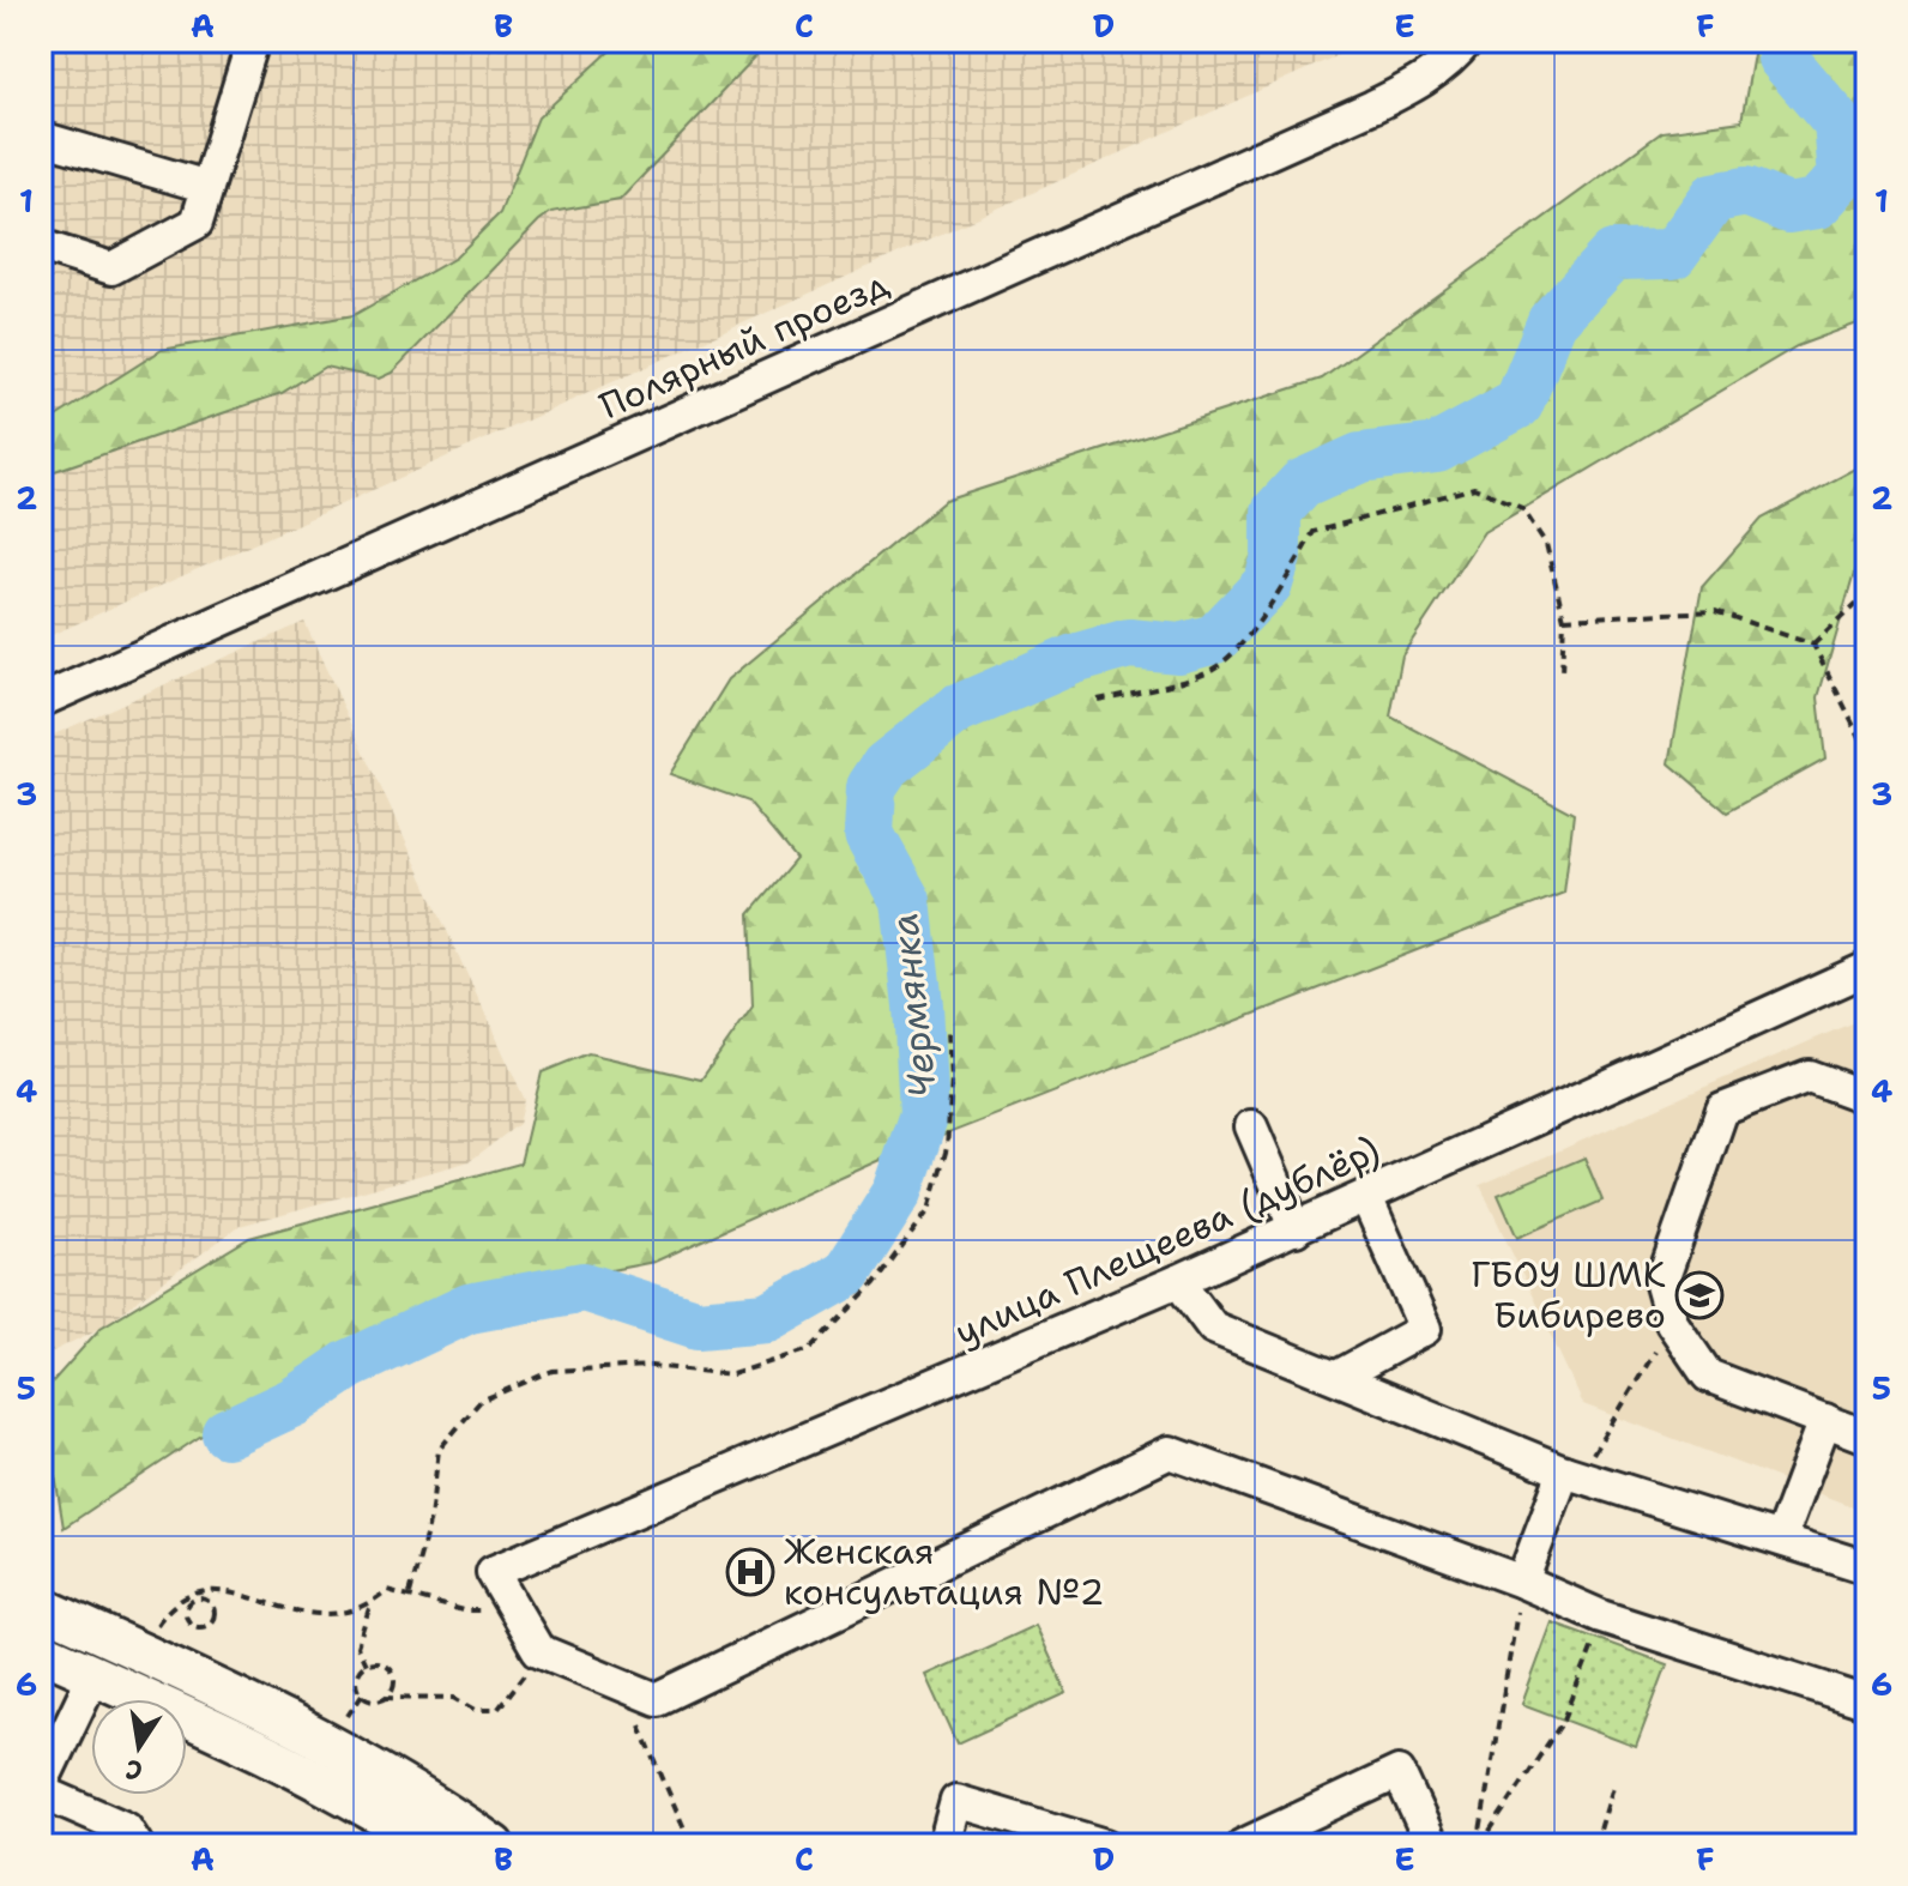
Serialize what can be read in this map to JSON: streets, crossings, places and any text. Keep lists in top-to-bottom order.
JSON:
{
  "streets": {
    "street": ["Полярный проезд", "улица Плещеева (дублёр)"]
  },
  "water": ["Чермянка"],
  "places": {
    "school or university": ["ГБОУ ШМК Бибирево"],
    "hospital": ["Женская консультация №2"]
  },
  "north": "bottom",
  "grid": {
    "columns": [
      "A",
      "B",
      "C",
      "D",
      "E",
      "F"
    ],
    "rows": [
      "1",
      "2",
      "3",
      "4",
      "5",
      "6"
    ]
  }
}
